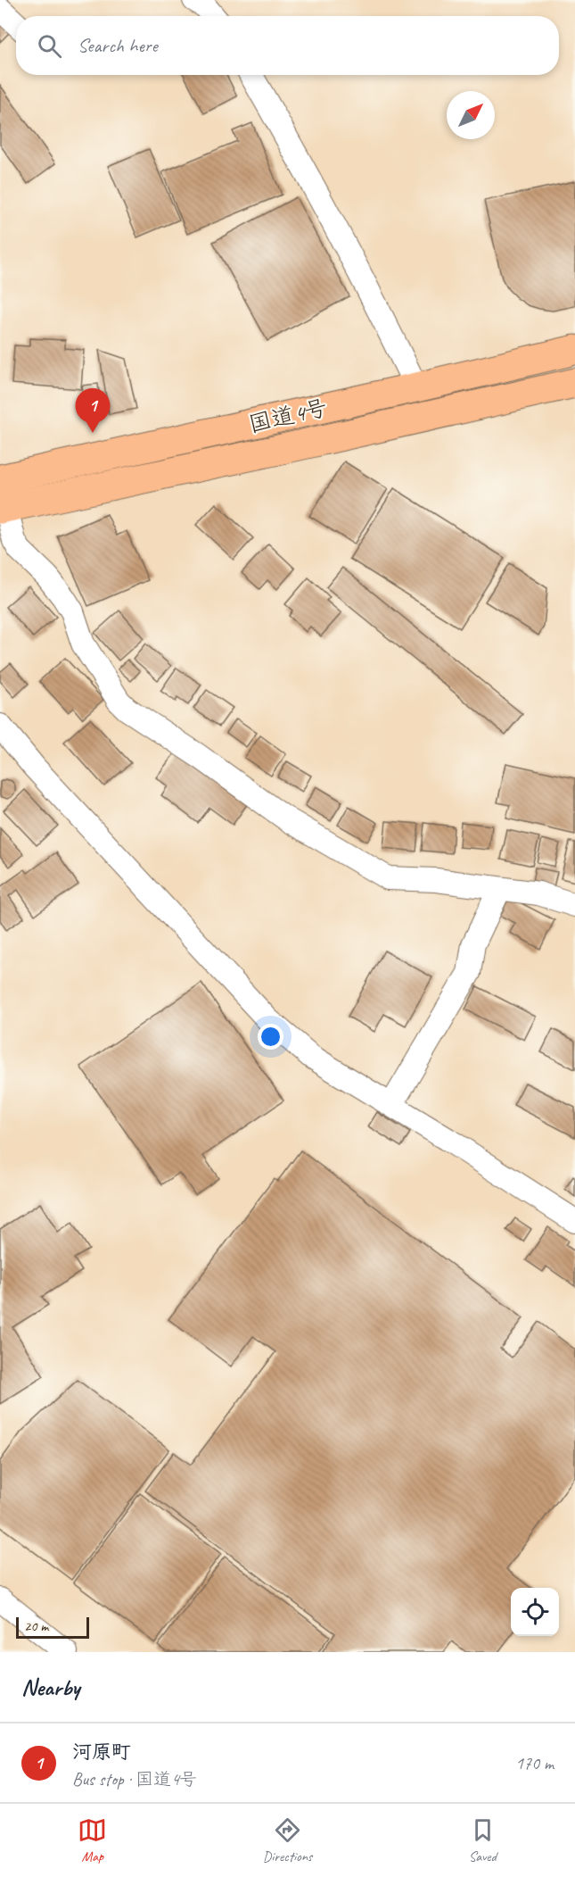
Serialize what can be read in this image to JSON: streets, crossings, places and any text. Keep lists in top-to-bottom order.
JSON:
{
  "streets": {
    "highway": ["国道4号"]
  },
  "scale_bar": "20 m",
  "north": "top right",
  "page": {
    "search": "Search here",
    "pins": "1",
    "scale": "20 m",
    "heading": "Nearby",
    "list": [
      {
        "mark": "1",
        "name": "河原町",
        "note": "Bus stop · 国道4号",
        "value": "170 m"
      }
    ],
    "nav": ["Map", "Directions", "Saved"]
  }
}
